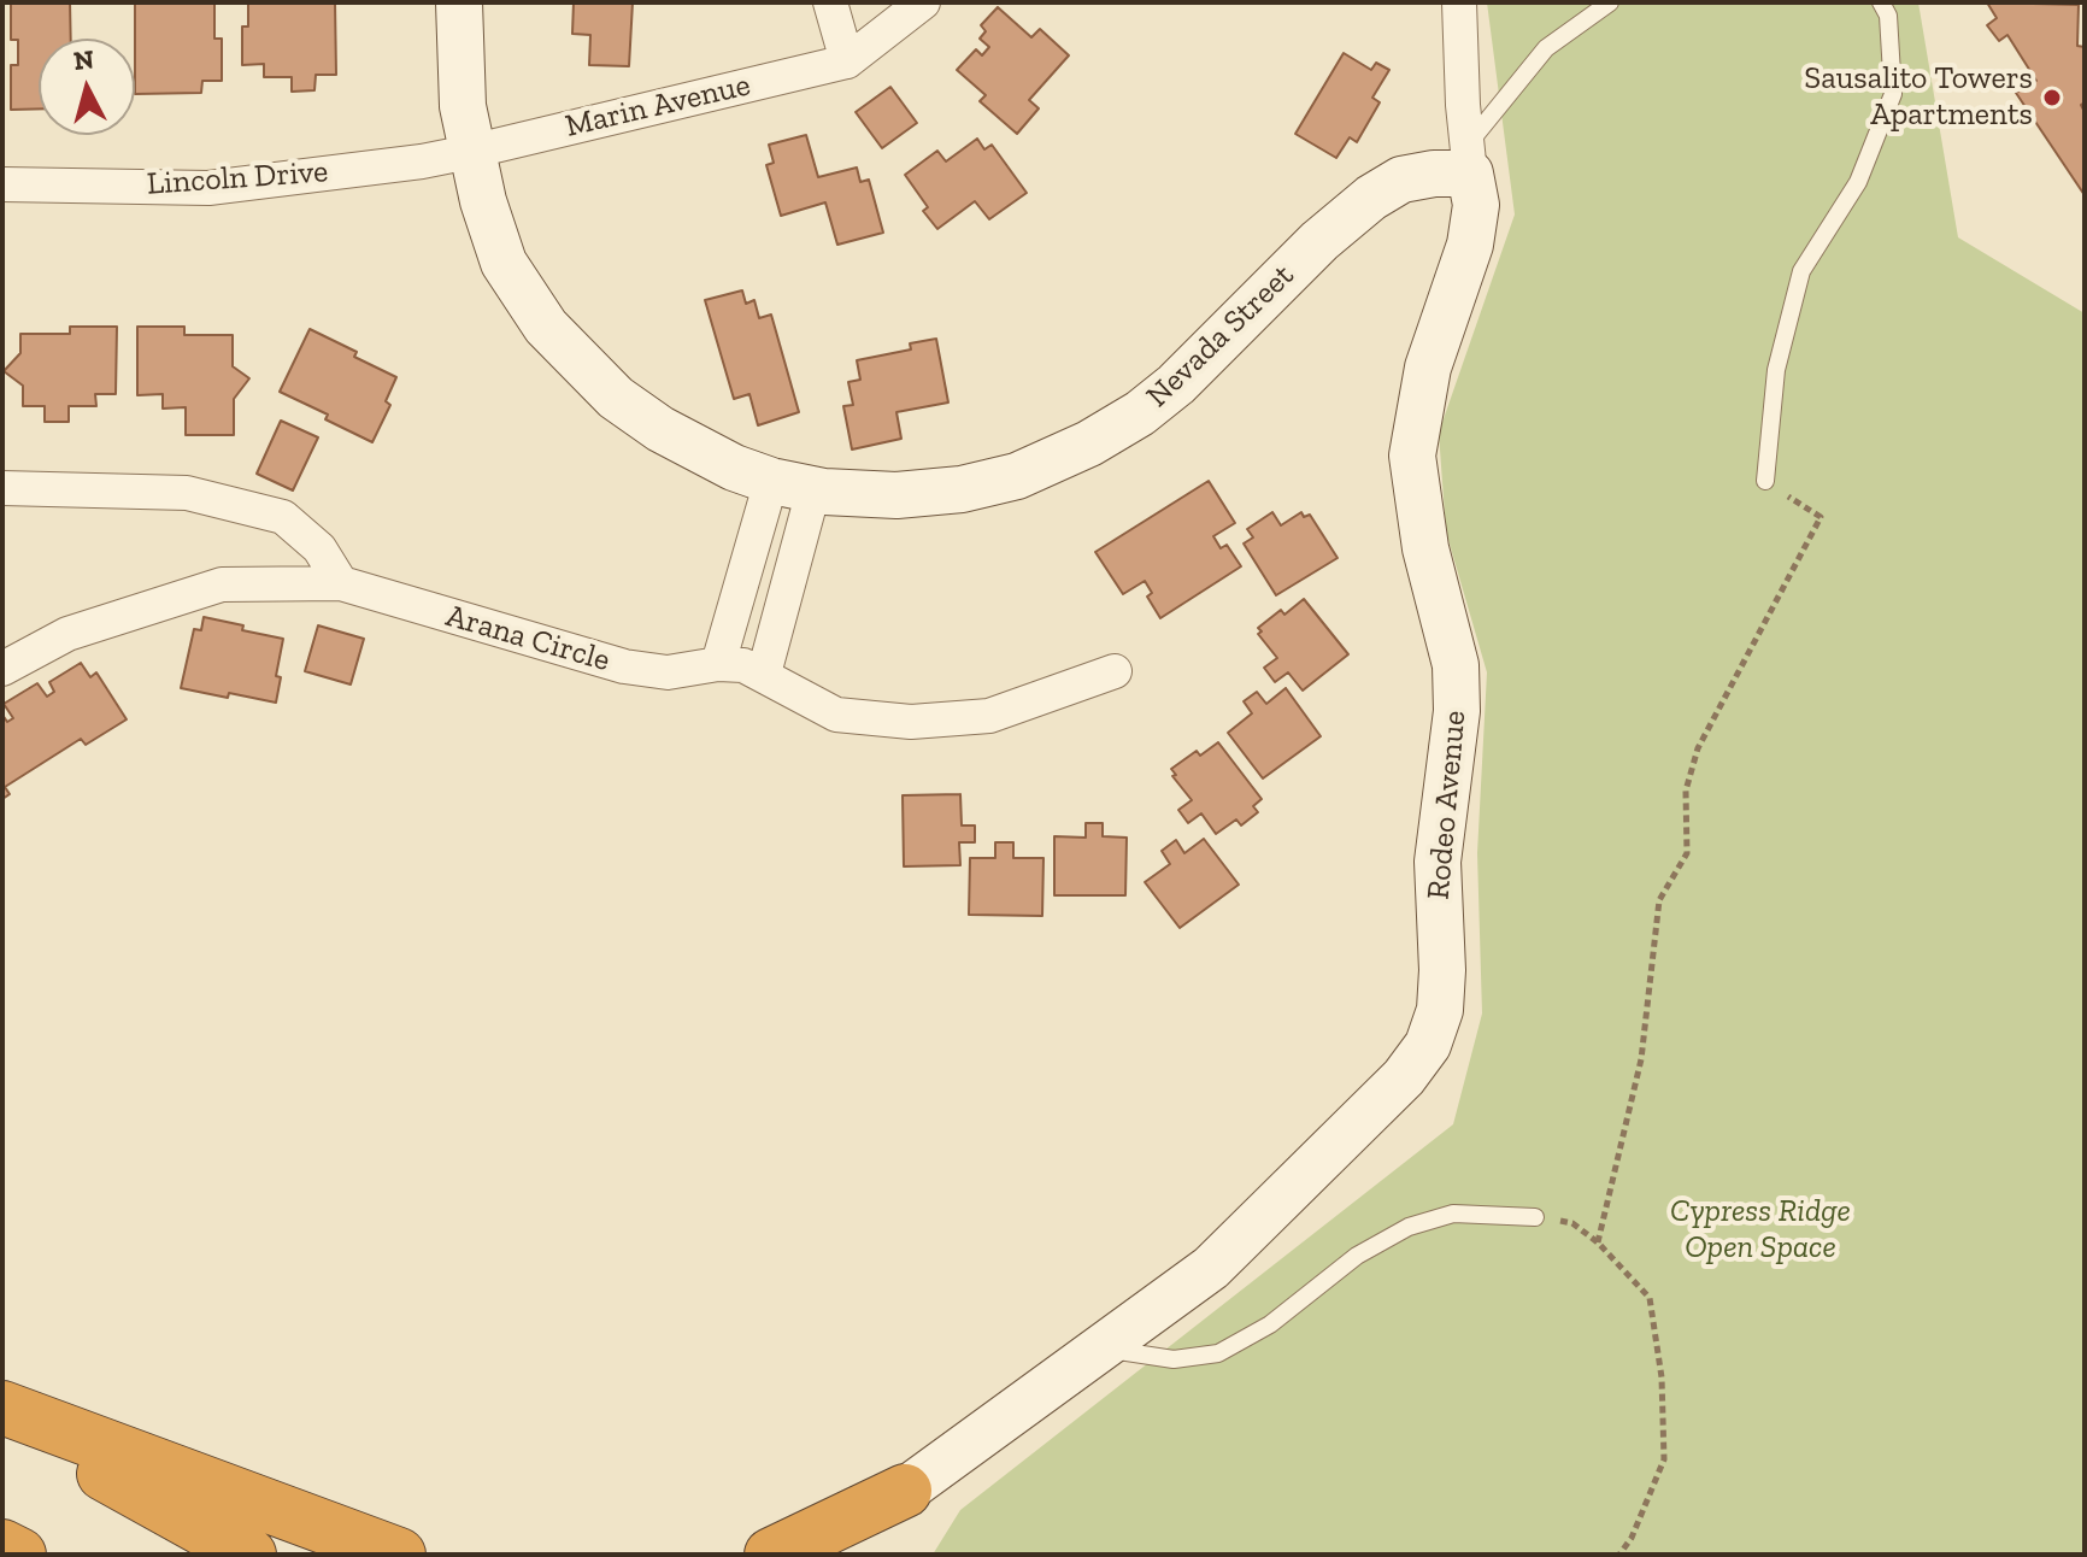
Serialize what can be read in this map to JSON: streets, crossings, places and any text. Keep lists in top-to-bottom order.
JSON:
{
  "streets": {
    "street": [
      "Marin Avenue",
      "Lincoln Drive",
      "Nevada Street",
      "Arana Circle",
      "Rodeo Avenue"
    ]
  },
  "crossings": [
    ["Marin Avenue", "Lincoln Drive"],
    ["Marin Avenue", "Nevada Street"],
    ["Lincoln Drive", "Nevada Street"],
    ["Nevada Street", "Rodeo Avenue"]
  ],
  "parks": ["Cypress Ridge Open Space"],
  "places": ["Sausalito Towers Apartments"],
  "north": "top"
}
